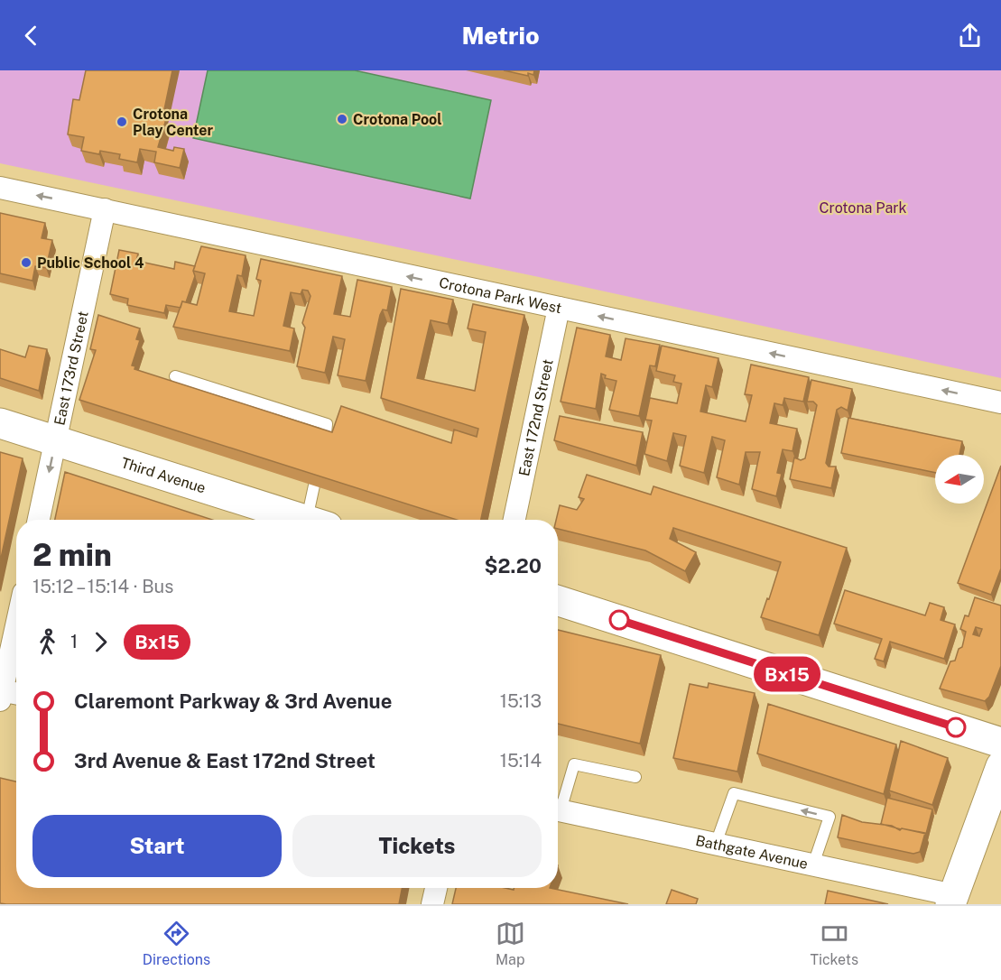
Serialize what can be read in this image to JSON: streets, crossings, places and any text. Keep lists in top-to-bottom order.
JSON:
{
  "streets": {
    "main road": ["Third Avenue"],
    "street": [
      "Crotona Park West",
      "East 173rd Street",
      "East 172nd Street",
      "Bathgate Avenue"
    ]
  },
  "crossings": [
    ["Crotona Park West", "East 173rd Street"],
    ["Crotona Park West", "East 172nd Street"],
    ["East 173rd Street", "Third Avenue"]
  ],
  "one_way": ["Crotona Park West"],
  "parks": ["Crotona Park"],
  "places": ["Crotona Pool", "Crotona Play Center", "Public School 4"],
  "lines": ["bus line Bx15"],
  "north": "left",
  "page": {
    "header": "Metrio",
    "on_map": "Bx15",
    "heading": ["2 min", "15:12 – 15:14 · Bus", "$2.20"],
    "legs": ["1", "Bx15"],
    "list": [
      {
        "name": "Claremont Parkway & 3rd Avenue",
        "value": "15:13"
      },
      {
        "name": "3rd Avenue & East 172nd Street",
        "value": "15:14"
      }
    ],
    "buttons": ["Start", "Tickets"],
    "tabs": ["Directions", "Map", "Tickets"]
  }
}
